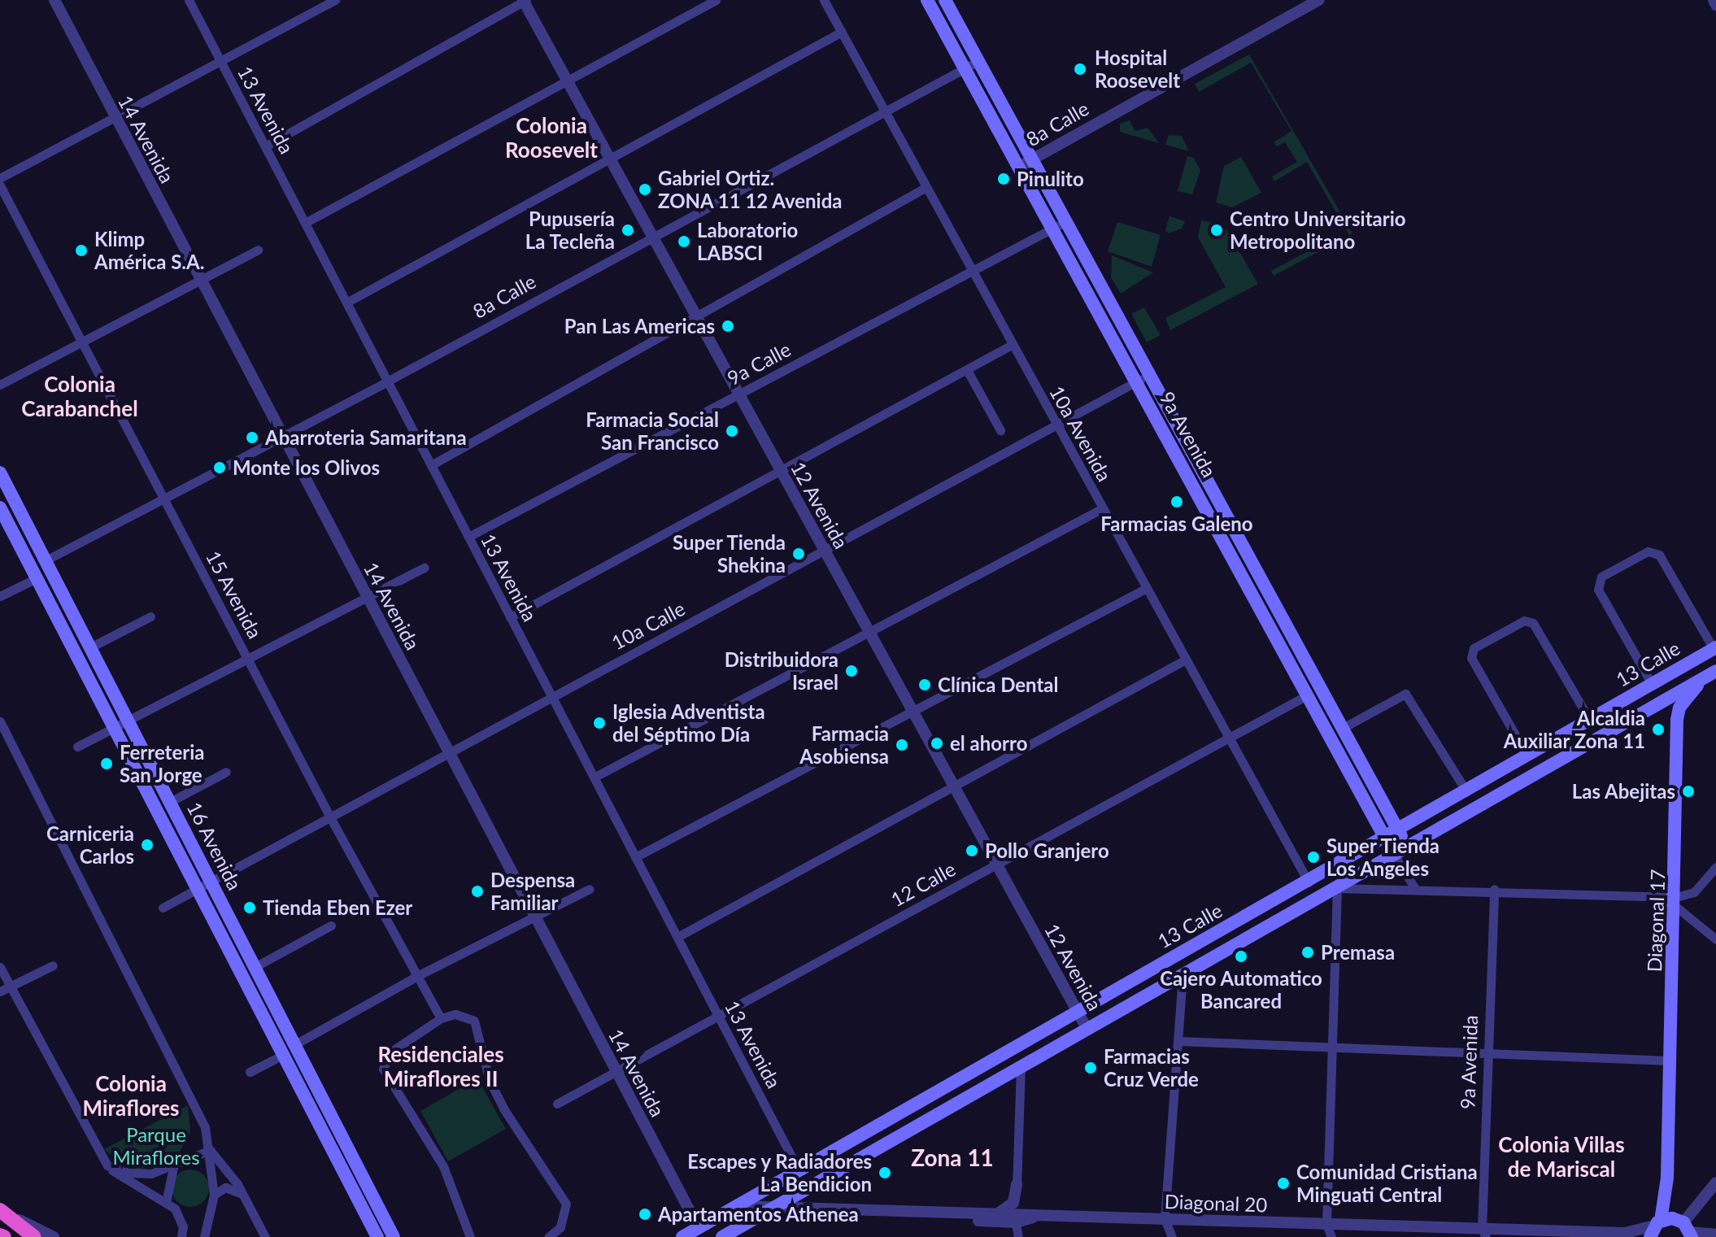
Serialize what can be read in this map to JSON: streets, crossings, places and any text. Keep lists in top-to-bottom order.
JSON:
{
  "streets": {
    "main road": [
      "9a Avenida",
      "13 Calle",
      "16 Avenida",
      "Diagonal 17"
    ],
    "street": [
      "13 Avenida",
      "8a Calle",
      "14 Avenida",
      "9a Calle",
      "10a Avenida",
      "12 Avenida",
      "15 Avenida",
      "10a Calle",
      "12 Calle",
      "Diagonal 20"
    ]
  },
  "crossings": [
    ["13 Avenida", "8a Calle"],
    ["13 Avenida", "9a Calle"],
    ["13 Avenida", "10a Calle"],
    ["13 Avenida", "13 Calle"],
    ["13 Avenida", "12 Calle"],
    ["8a Calle", "14 Avenida"],
    ["8a Calle", "10a Avenida"],
    ["8a Calle", "9a Avenida"],
    ["8a Calle", "12 Avenida"],
    ["8a Calle", "15 Avenida"],
    ["8a Calle", "16 Avenida"],
    ["14 Avenida", "10a Calle"],
    ["14 Avenida", "13 Calle"],
    ["14 Avenida", "12 Calle"],
    ["9a Calle", "10a Avenida"],
    ["9a Calle", "9a Avenida"],
    ["9a Calle", "12 Avenida"],
    ["10a Avenida", "10a Calle"],
    ["10a Avenida", "13 Calle"],
    ["10a Avenida", "12 Calle"],
    ["9a Avenida", "10a Calle"],
    ["9a Avenida", "13 Calle"],
    ["9a Avenida", "12 Calle"],
    ["9a Avenida", "Diagonal 20"],
    ["12 Avenida", "10a Calle"],
    ["12 Avenida", "13 Calle"],
    ["12 Avenida", "12 Calle"],
    ["15 Avenida", "10a Calle"],
    ["10a Calle", "16 Avenida"],
    ["13 Calle", "Diagonal 17"],
    ["13 Calle", "Diagonal 20"],
    ["Diagonal 17", "Diagonal 20"]
  ],
  "districts": [
    "Colonia Roosevelt",
    "Colonia Carabanchel",
    "Residenciales Miraflores II",
    "Colonia Miraflores",
    "Colonia Villas de Mariscal",
    "Zona 11"
  ],
  "parks": ["Parque Miraflores"],
  "places": [
    "Hospital Roosevelt",
    "Pinulito",
    "Gabriel Ortiz. ZONA 11 12 Avenida",
    "Pupusería La Tecleña",
    "Centro Universitario Metropolitano",
    "Laboratorio LABSCI",
    "Klimp América S.A.",
    "Pan Las Americas",
    "Farmacia Social San Francisco",
    "Abarroteria Samaritana",
    "Monte los Olivos",
    "Farmacias Galeno",
    "Super Tienda Shekina",
    "Distribuidora Israel",
    "Clínica Dental",
    "Iglesia Adventista del Séptimo Día",
    "Alcaldia Auxiliar Zona 11",
    "el ahorro",
    "Farmacia Asobiensa",
    "Ferreteria San Jorge",
    "Las Abejitas",
    "Carniceria Carlos",
    "Pollo Granjero",
    "Super Tienda Los Angeles",
    "Despensa Familiar",
    "Tienda Eben Ezer",
    "Premasa",
    "Cajero Automatico Bancared",
    "Farmacias Cruz Verde",
    "Escapes y Radiadores La Bendicion",
    "Comunidad Cristiana Minguati Central",
    "Apartamentos Athenea"
  ]
}
